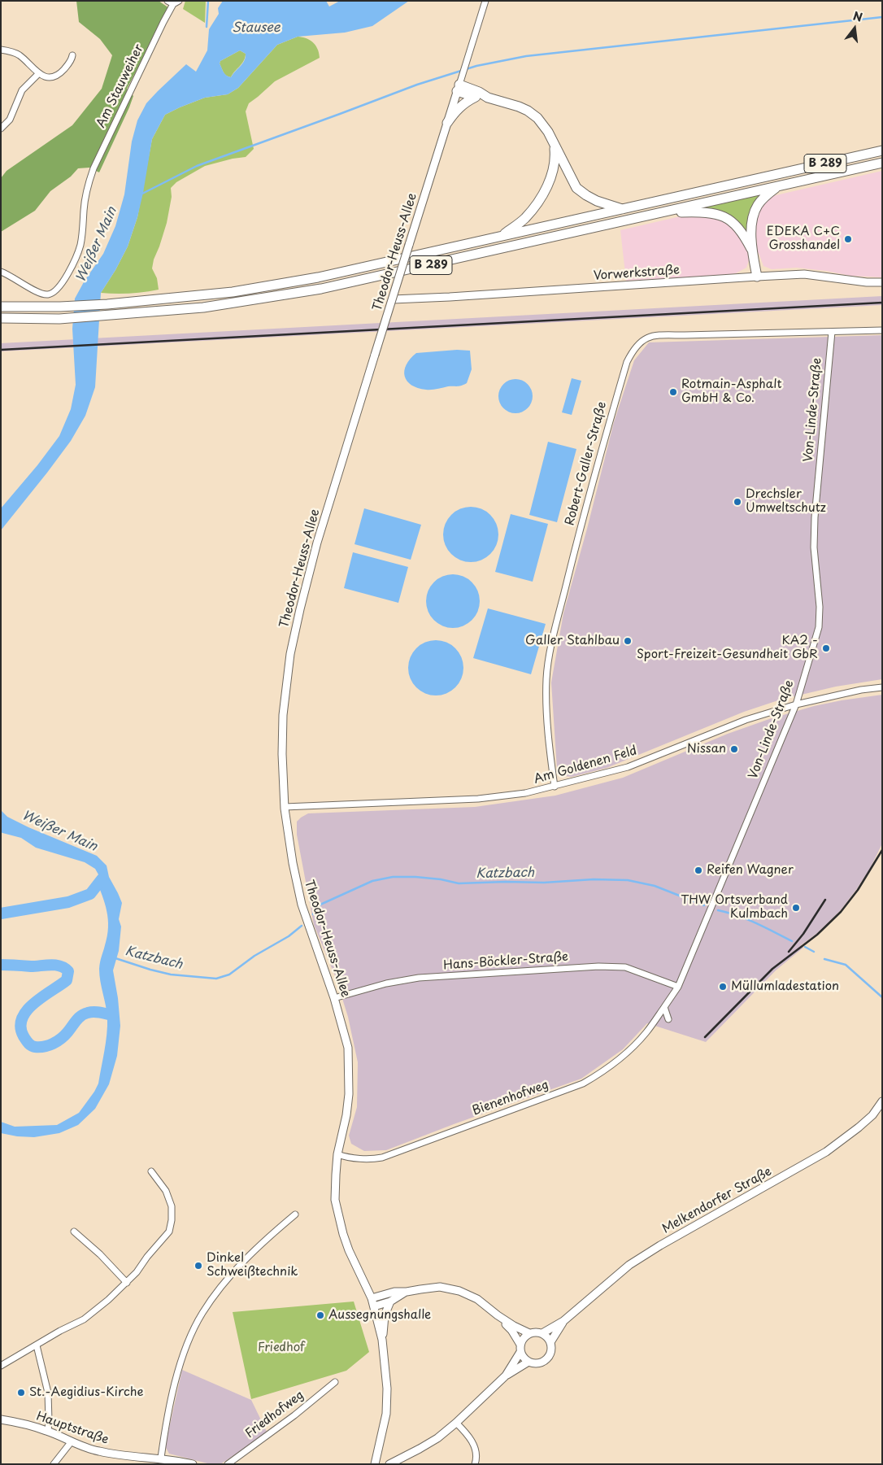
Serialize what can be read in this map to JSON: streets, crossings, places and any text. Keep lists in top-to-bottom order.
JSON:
{
  "streets": {
    "highway": ["B 289"],
    "main road": [
      "Theodor-Heuss-Allee",
      "Vorwerkstraße",
      "Melkendorfer Straße",
      "Hauptstraße"
    ],
    "street": [
      "Am Stauweiher",
      "Von-Linde-Straße",
      "Robert-Galler-Straße",
      "Am Goldenen Feld",
      "Hans-Böckler-Straße",
      "Bienenhofweg",
      "Friedhofweg"
    ]
  },
  "crossings": [
    ["Theodor-Heuss-Allee", "Vorwerkstraße"],
    ["Theodor-Heuss-Allee", "Am Goldenen Feld"],
    ["Theodor-Heuss-Allee", "Hans-Böckler-Straße"],
    ["Theodor-Heuss-Allee", "Bienenhofweg"],
    ["Von-Linde-Straße", "Robert-Galler-Straße"],
    ["Von-Linde-Straße", "Am Goldenen Feld"],
    ["Von-Linde-Straße", "Hans-Böckler-Straße"],
    ["Von-Linde-Straße", "Bienenhofweg"],
    ["Robert-Galler-Straße", "Am Goldenen Feld"]
  ],
  "water": ["Stausee", "Weißer Main", "Katzbach"],
  "parks": ["Friedhof"],
  "places": [
    "EDEKA C+C Grosshandel",
    "Rotmain-Asphalt GmbH & Co.",
    "Drechsler Umweltschutz",
    "Galler Stahlbau",
    "KA2 - Sport-Freizeit-Gesundheit GbR",
    "Nissan",
    "Reifen Wagner",
    "THW Ortsverband Kulmbach",
    "Müllumladestation",
    "Dinkel Schweißtechnik",
    "Aussegnungshalle",
    "St.-Aegidius-Kirche"
  ],
  "north": "top"
}
